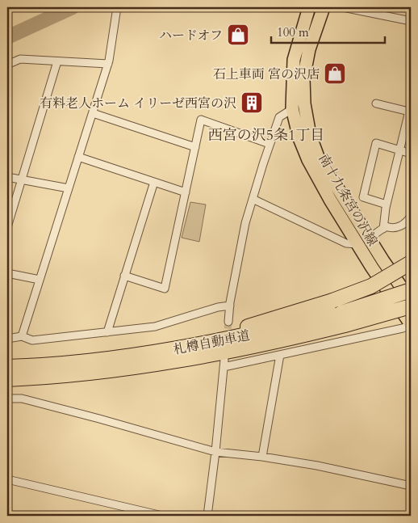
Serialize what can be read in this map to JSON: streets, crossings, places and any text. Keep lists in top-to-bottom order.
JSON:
{
  "streets": {
    "highway": ["札樽自動車道"],
    "main road": ["南十九条宮の沢線"]
  },
  "districts": ["西宮の沢5条1丁目"],
  "places": {
    "shop": ["ハードオフ", "石上車両 宮の沢店"],
    "building": ["有料老人ホーム イリーゼ西宮の沢"]
  },
  "scale_bar": "100 m"
}
